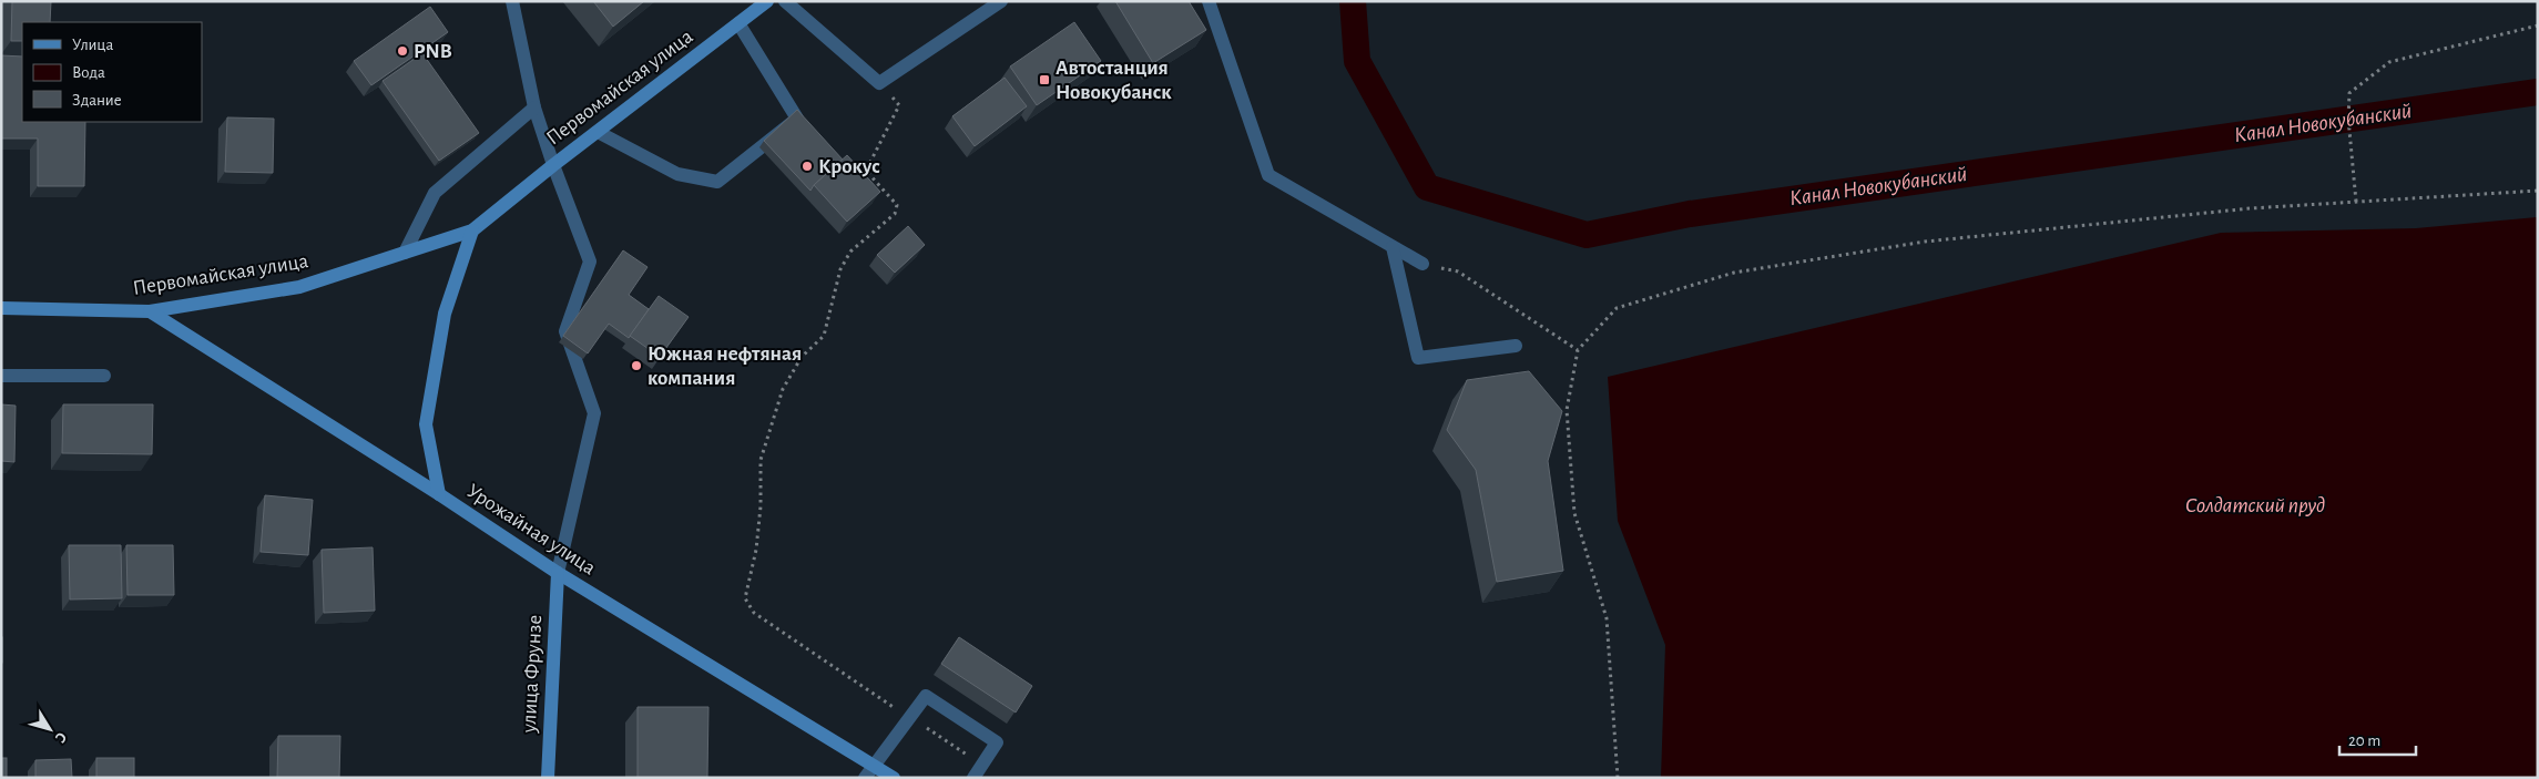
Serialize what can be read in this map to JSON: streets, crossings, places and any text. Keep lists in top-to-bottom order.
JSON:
{
  "streets": {
    "main road": ["Первомайская улица", "Урожайная улица", "улица Фрунзе"]
  },
  "crossings": [
    ["Первомайская улица", "Урожайная улица"],
    ["Урожайная улица", "улица Фрунзе"]
  ],
  "water": ["Канал Новокубанский", "Солдатский пруд"],
  "places": {
    "other": ["PNB", "Крокус", "Южная нефтяная компания"],
    "transit": ["Автостанция Новокубанск"]
  },
  "legend": ["Улица", "Вода", "Здание"],
  "scale_bar": "20 m",
  "north": "bottom right"
}
